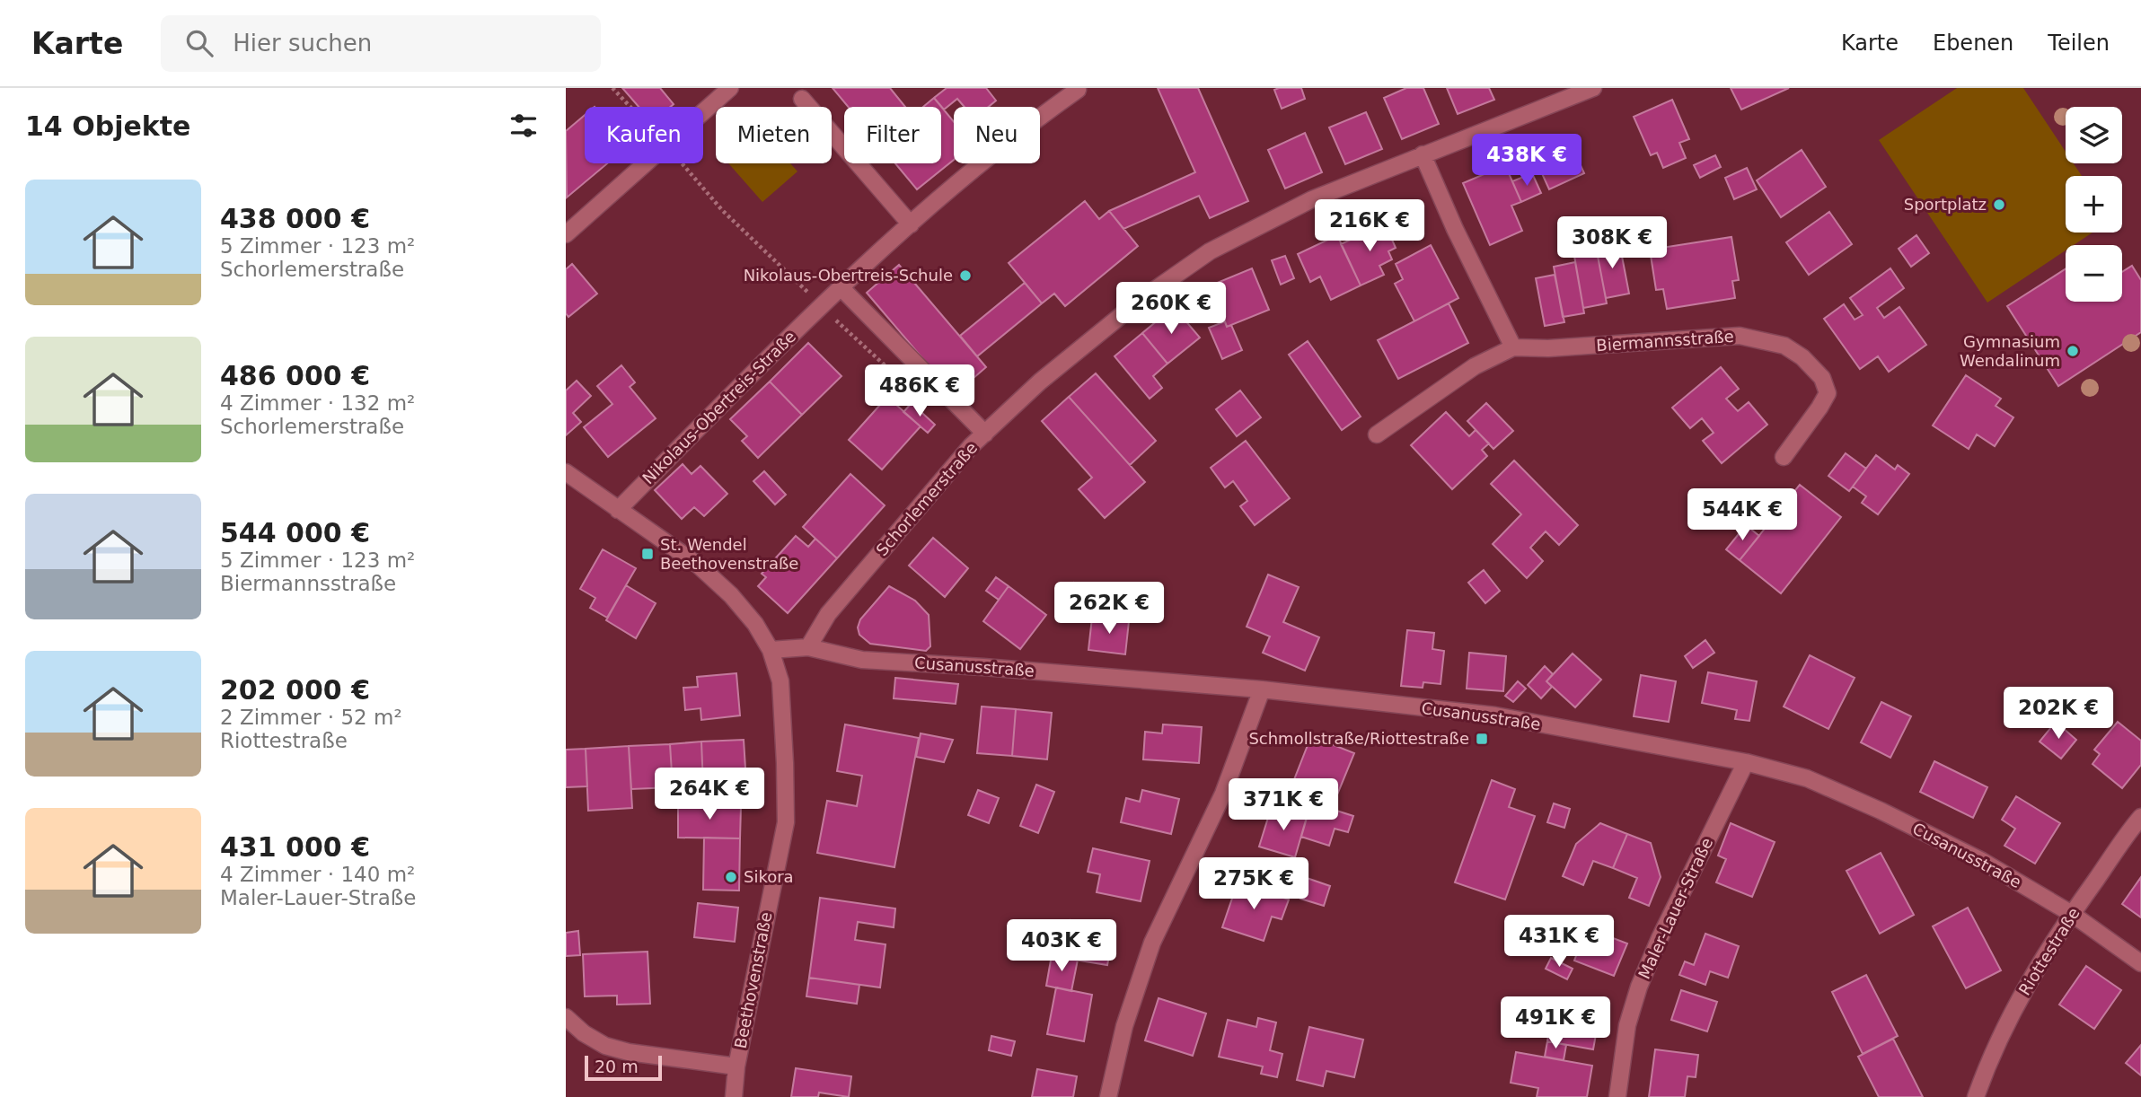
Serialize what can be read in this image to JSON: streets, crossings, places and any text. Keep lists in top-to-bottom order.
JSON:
{
  "streets": {
    "street": [
      "Biermannsstraße",
      "Nikolaus-Obertreis-Straße",
      "Schorlemerstraße",
      "Cusanusstraße",
      "Maler-Lauer-Straße",
      "Riottestraße",
      "Beethovenstraße"
    ]
  },
  "crossings": [
    ["Nikolaus-Obertreis-Straße", "Beethovenstraße"],
    ["Schorlemerstraße", "Cusanusstraße"],
    ["Cusanusstraße", "Maler-Lauer-Straße"],
    ["Cusanusstraße", "Riottestraße"],
    ["Cusanusstraße", "Beethovenstraße"]
  ],
  "places": {
    "other": [
      "Sportplatz",
      "Nikolaus-Obertreis-Schule",
      "Gymnasium Wendalinum",
      "Sikora"
    ],
    "transit": ["St. Wendel Beethovenstraße", "Schmollstraße/Riottestraße"]
  },
  "scale_bar": "20 m",
  "page": {
    "header": "Karte",
    "search": "Hier suchen",
    "nav": ["Karte", "Ebenen", "Teilen"],
    "heading": "14 Objekte",
    "map_buttons": ["+", "−"],
    "chip": [
      "Kaufen",
      "Mieten",
      "Filter",
      "Neu"
    ],
    "price": [
      "438K €",
      "216K €",
      "308K €",
      "260K €",
      "486K €",
      "544K €",
      "262K €",
      "202K €",
      "264K €",
      "371K €",
      "275K €",
      "431K €",
      "403K €",
      "491K €"
    ],
    "list": [
      {
        "name": "438 000 €",
        "note": "5 Zimmer · 123 m² · Schorlemerstraße"
      },
      {
        "name": "486 000 €",
        "note": "4 Zimmer · 132 m² · Schorlemerstraße"
      },
      {
        "name": "544 000 €",
        "note": "5 Zimmer · 123 m² · Biermannsstraße"
      },
      {
        "name": "202 000 €",
        "note": "2 Zimmer · 52 m² · Riottestraße"
      },
      {
        "name": "431 000 €",
        "note": "4 Zimmer · 140 m² · Maler-Lauer-Straße"
      }
    ],
    "scale": "20 m"
  }
}
